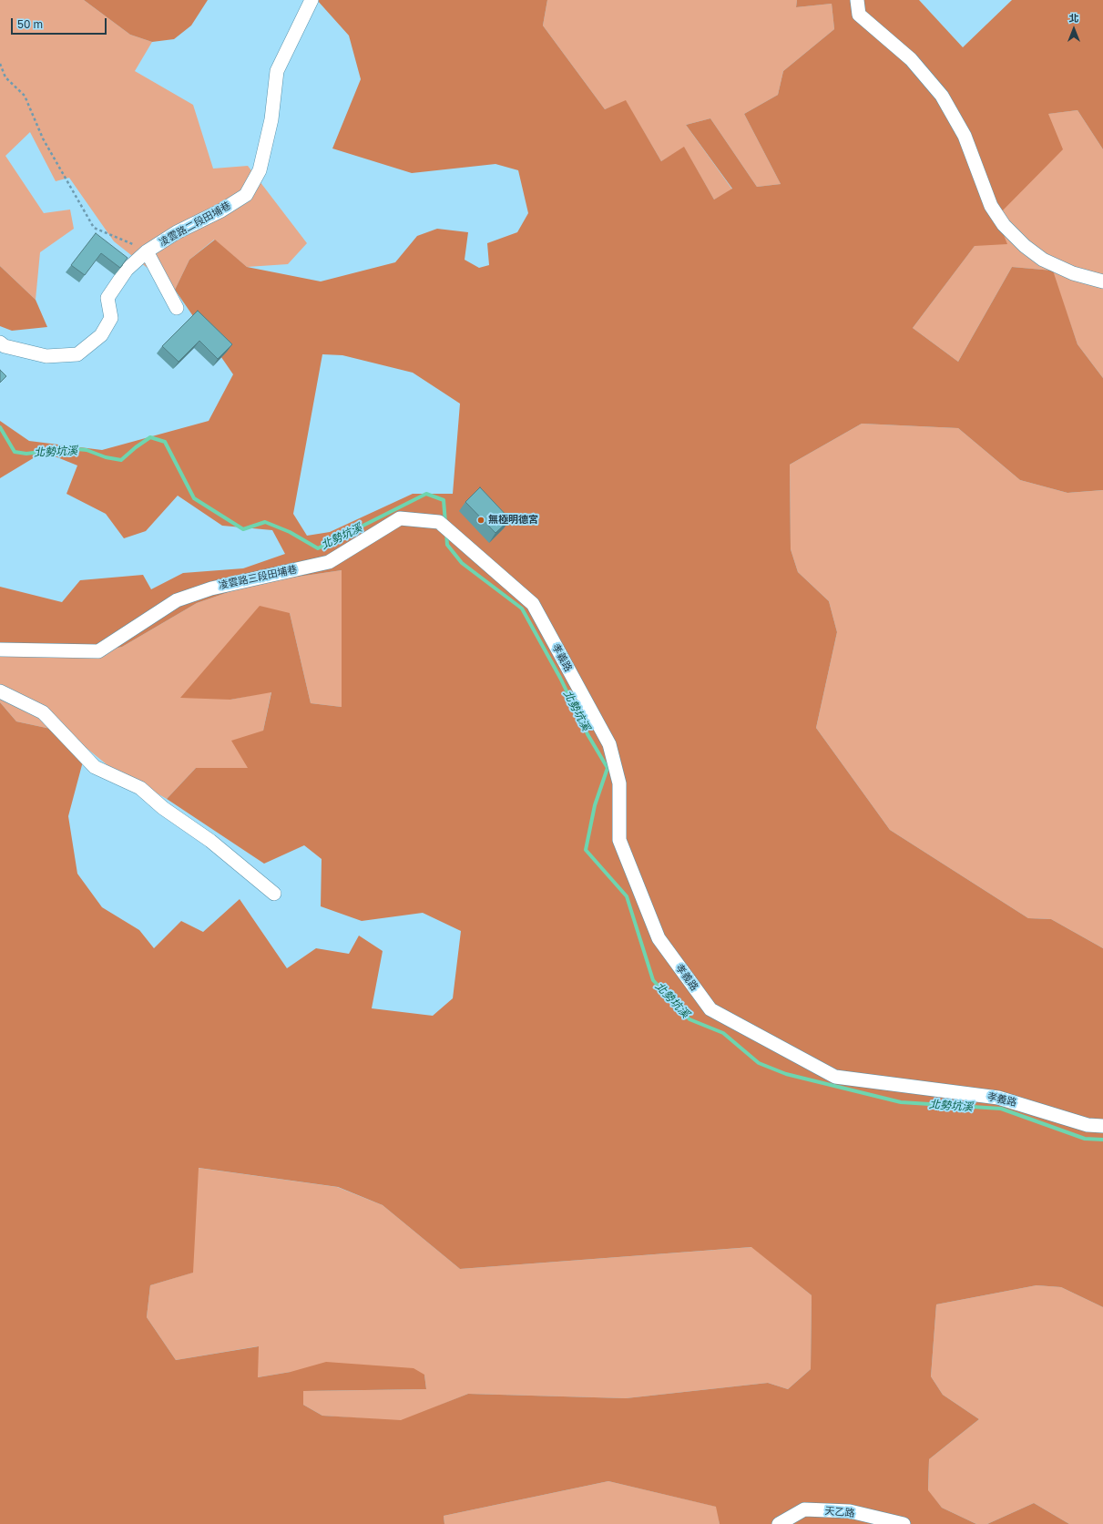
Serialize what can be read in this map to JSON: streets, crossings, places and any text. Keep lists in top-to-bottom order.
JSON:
{
  "streets": {
    "street": [
      "凌雲路二段田埔巷",
      "凌雲路三段田埔巷",
      "孝義路",
      "天乙路"
    ]
  },
  "crossings": [
    ["凌雲路三段田埔巷", "孝義路"]
  ],
  "water": ["北勢坑溪"],
  "places": ["無極明德宮"],
  "scale_bar": "50 m",
  "north": "top"
}
